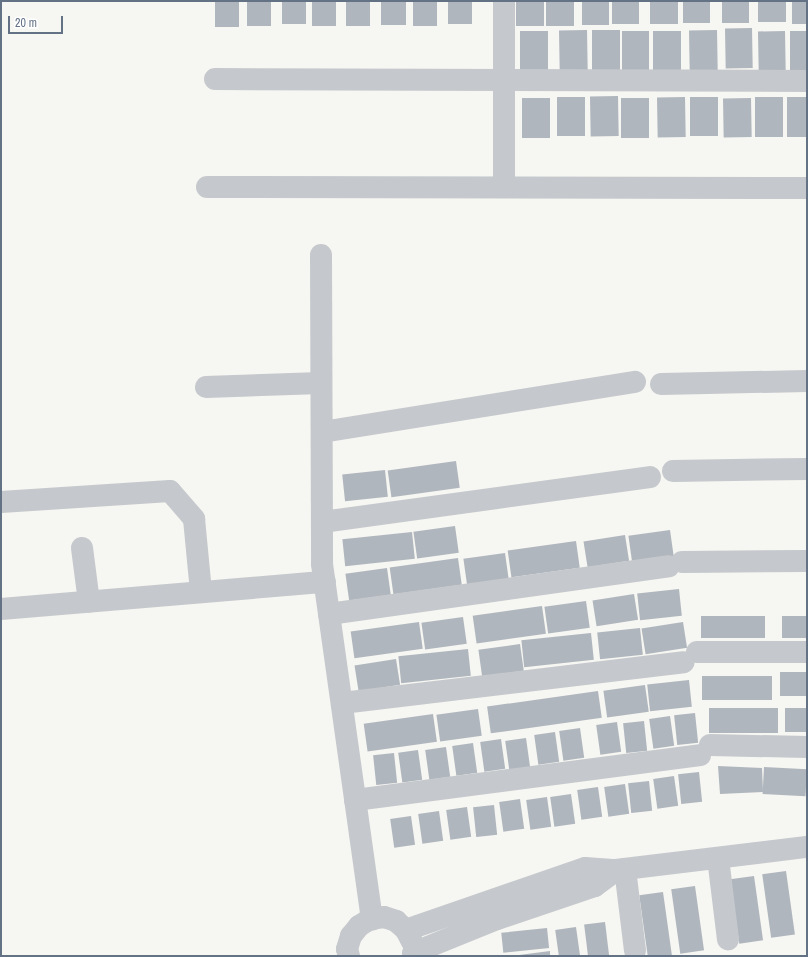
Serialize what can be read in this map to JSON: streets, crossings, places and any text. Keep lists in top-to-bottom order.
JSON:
{
  "scale_bar": "20 m"
}
